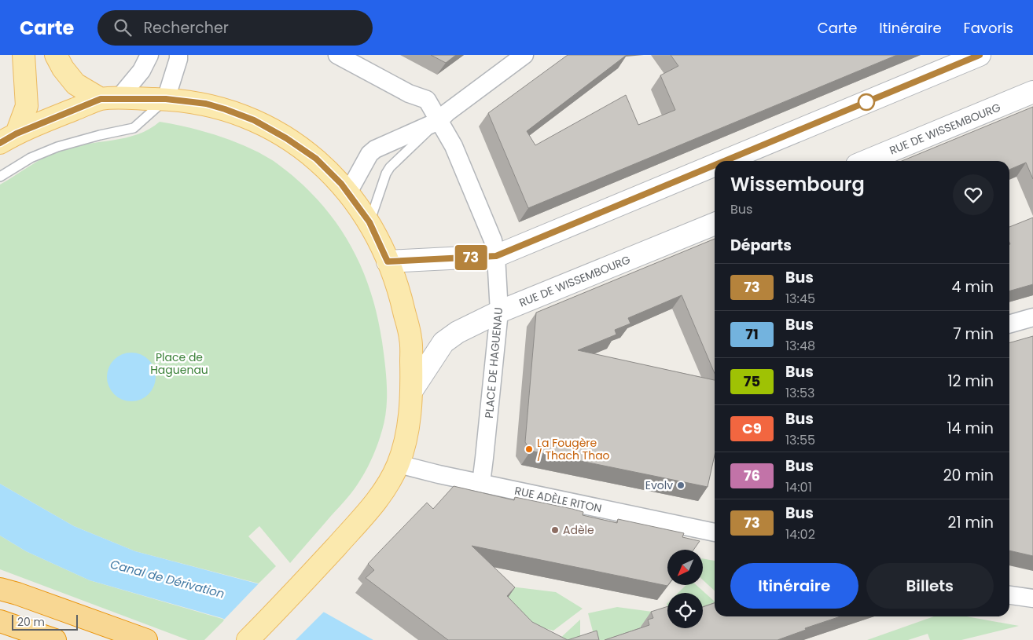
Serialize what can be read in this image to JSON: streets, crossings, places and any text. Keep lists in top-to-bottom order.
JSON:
{
  "streets": {
    "main road": ["RUE DE WISSEMBOURG"],
    "street": ["PLACE DE HAGUENAU", "RUE ADÈLE RITON"]
  },
  "crossings": [
    ["RUE DE WISSEMBOURG", "PLACE DE HAGUENAU"],
    ["PLACE DE HAGUENAU", "RUE ADÈLE RITON"]
  ],
  "water": ["Canal de Dérivation"],
  "parks": ["Place de Haguenau"],
  "places": ["La Fougère / Thach Thao", "Evolv", "Adèle"],
  "lines": ["bus line 73"],
  "scale_bar": "20 m",
  "north": "bottom left",
  "page": {
    "header": "Carte",
    "search": "Rechercher",
    "nav": ["Carte", "Itinéraire", "Favoris"],
    "on_map": "73",
    "heading": [
      ["Wissembourg", "Bus"],
      "Départs"
    ],
    "list": [
      {
        "mark": "73",
        "name": "Bus",
        "note": "13:45",
        "value": "4 min"
      },
      {
        "mark": "71",
        "name": "Bus",
        "note": "13:48",
        "value": "7 min"
      },
      {
        "mark": "75",
        "name": "Bus",
        "note": "13:53",
        "value": "12 min"
      },
      {
        "mark": "C9",
        "name": "Bus",
        "note": "13:55",
        "value": "14 min"
      },
      {
        "mark": "76",
        "name": "Bus",
        "note": "14:01",
        "value": "20 min"
      },
      {
        "mark": "73",
        "name": "Bus",
        "note": "14:02",
        "value": "21 min"
      }
    ],
    "buttons": ["Itinéraire", "Billets"],
    "scale": "20 m"
  }
}
